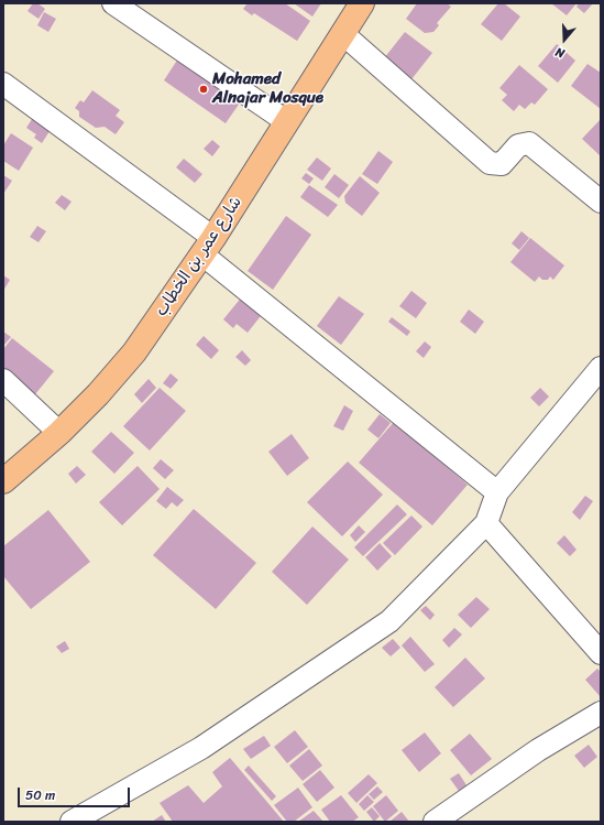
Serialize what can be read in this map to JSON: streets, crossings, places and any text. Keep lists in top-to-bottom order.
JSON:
{
  "streets": {
    "main road": ["شارع عمر بن الخطاب"]
  },
  "places": ["Mohamed Alnajar Mosque"],
  "scale_bar": "50 m",
  "north": "bottom"
}
